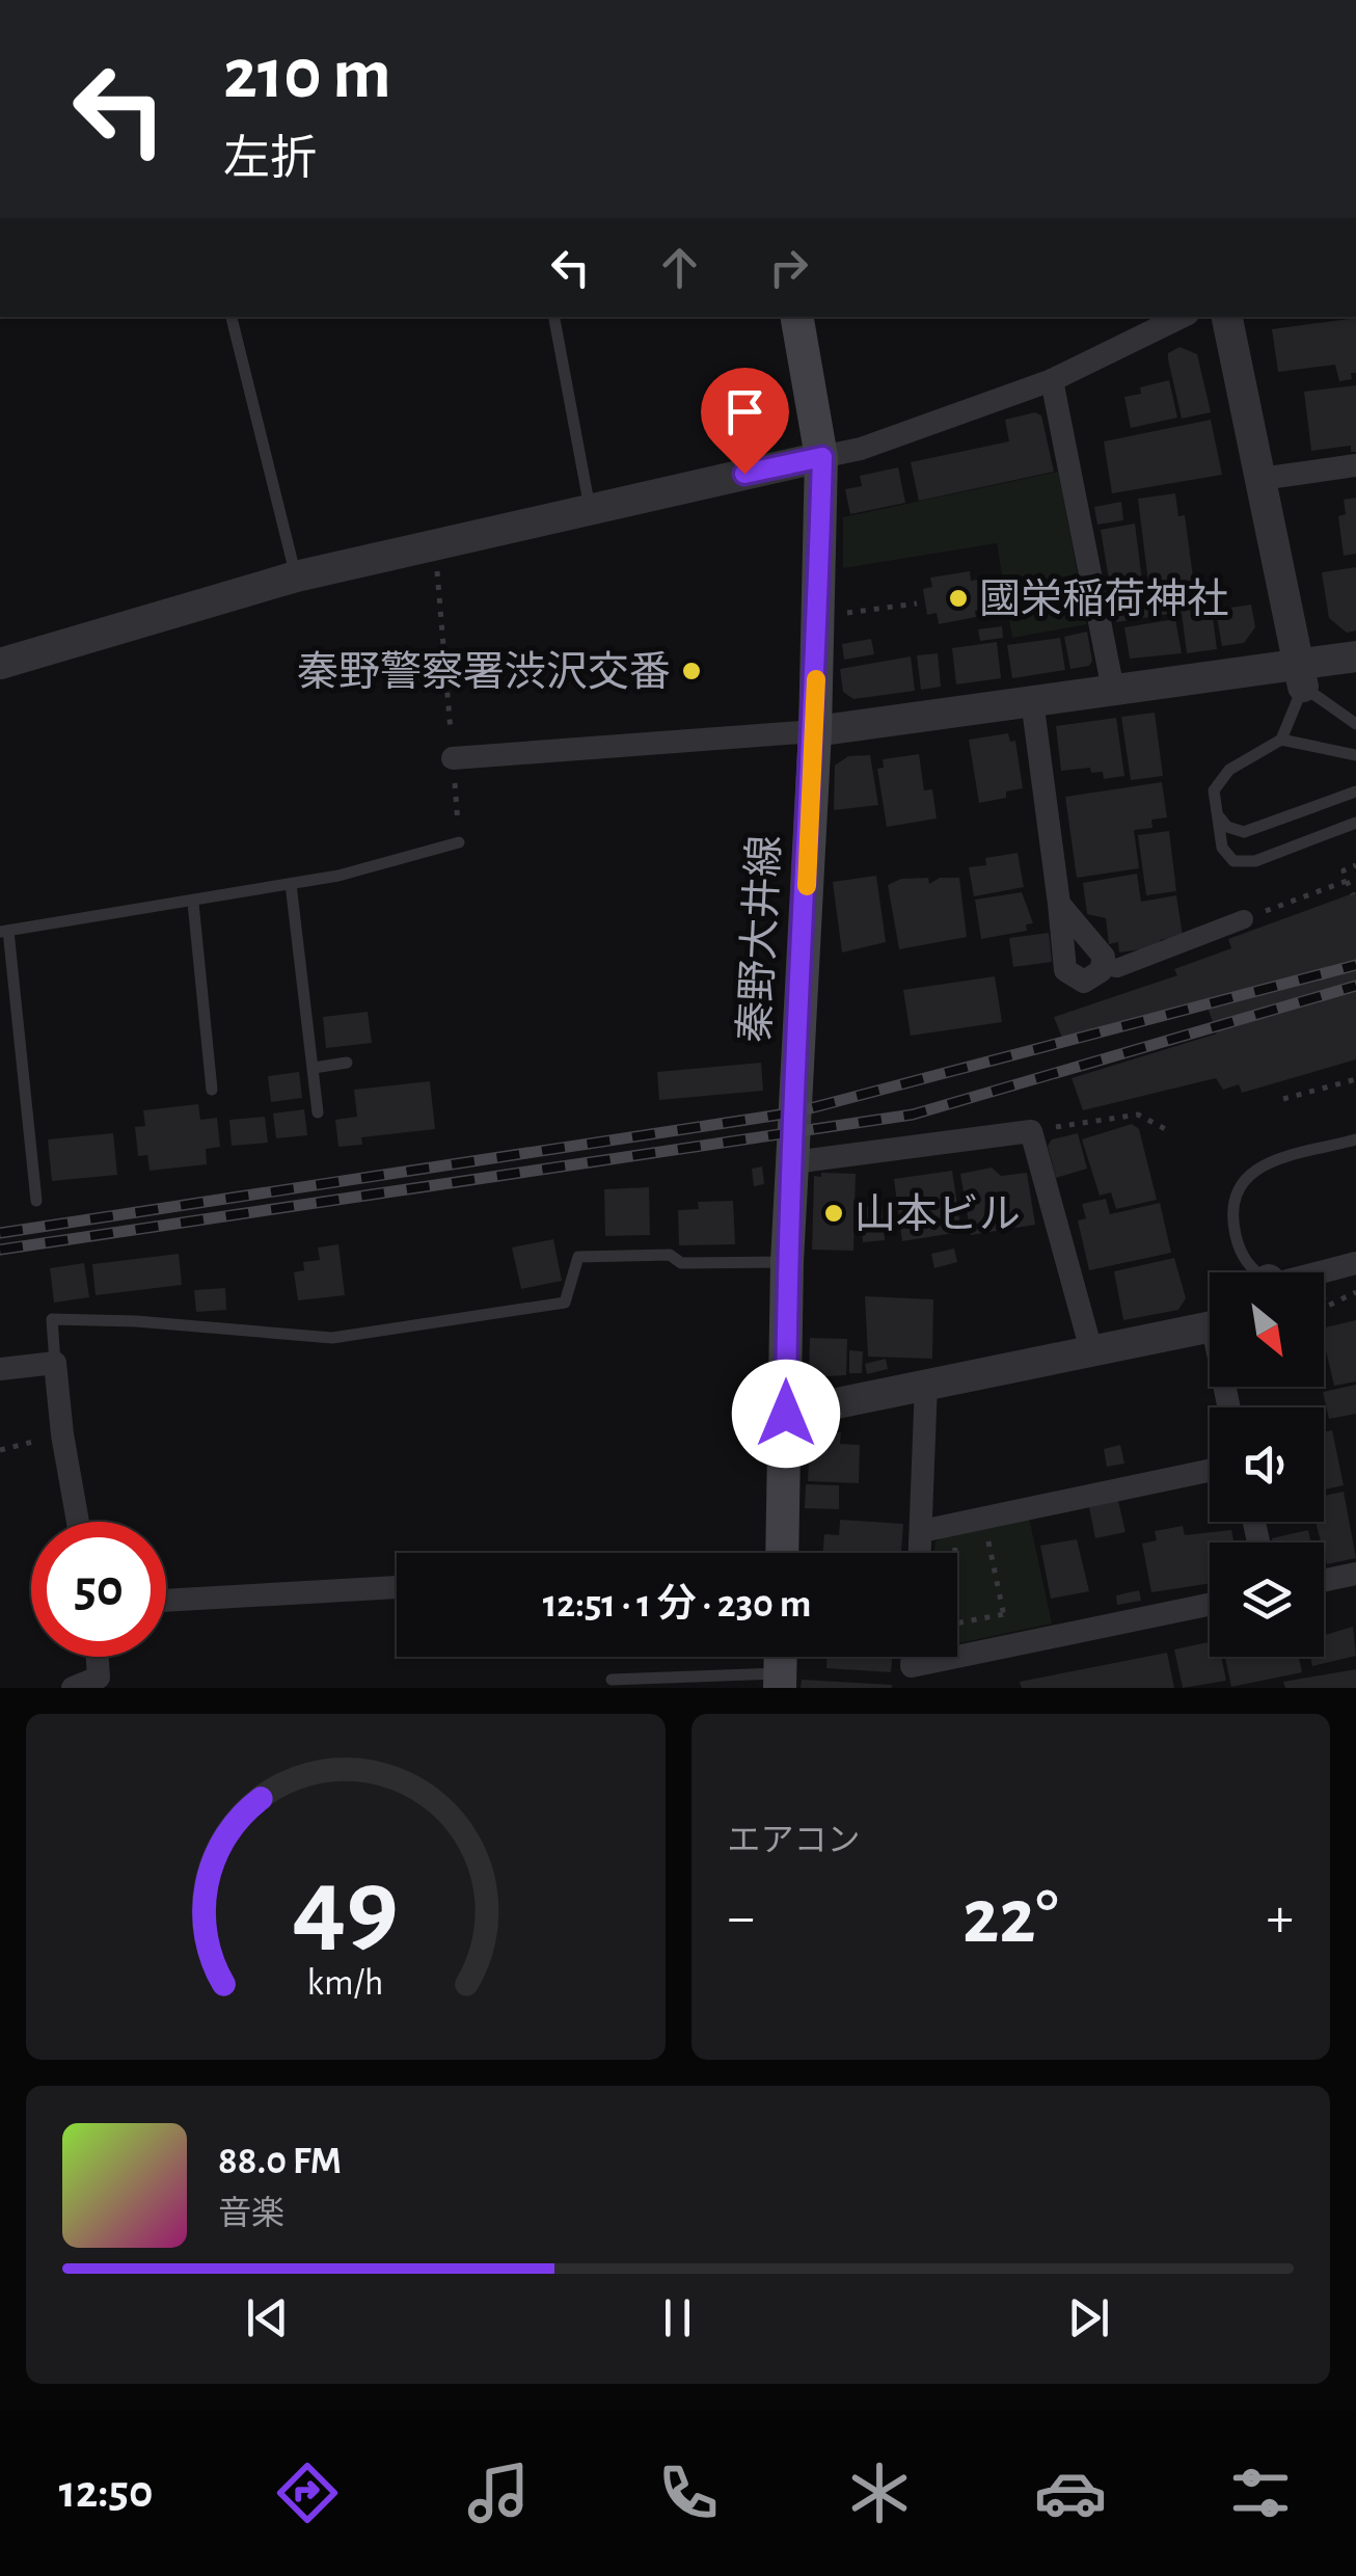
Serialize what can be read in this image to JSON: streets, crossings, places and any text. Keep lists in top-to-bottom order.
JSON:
{
  "streets": {
    "main road": ["秦野大井線"]
  },
  "places": ["國栄稲荷神社", "秦野警察署渋沢交番", "山本ビル"],
  "north": "bottom right",
  "page": {
    "turn": ["210 m", "左折"],
    "limit": "50",
    "trip": "12:51 · 1 分 · 230 m",
    "tile": "エアコン",
    "heat": ["−", "22°", "+"],
    "song": ["88.0 FM", "音楽"],
    "tabs": "12:50",
    "gauge": ["49", "km/h"]
  }
}
